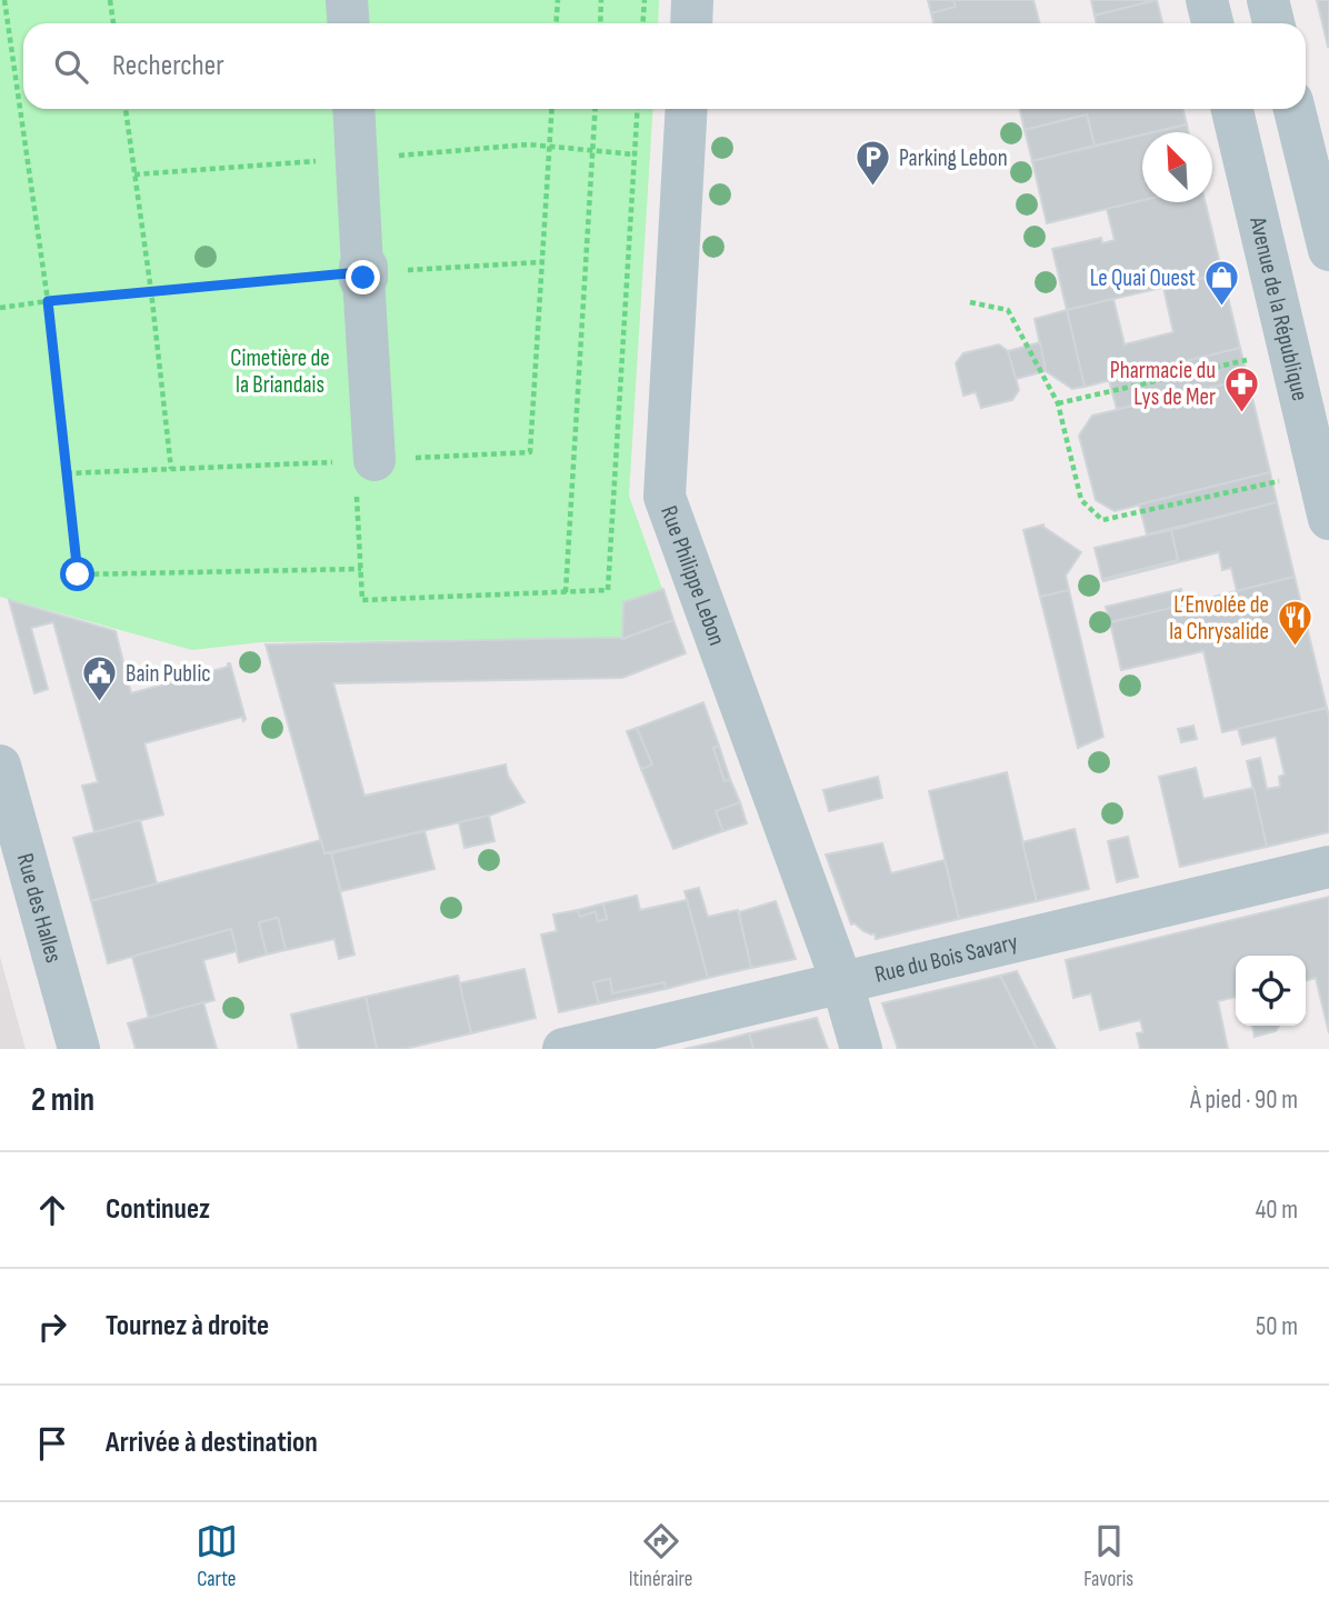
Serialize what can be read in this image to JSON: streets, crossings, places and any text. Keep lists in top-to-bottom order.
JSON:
{
  "streets": {
    "street": [
      "Avenue de la République",
      "Rue Philippe Lebon",
      "Rue des Halles",
      "Rue du Bois Savary"
    ]
  },
  "crossings": [
    ["Rue Philippe Lebon", "Rue du Bois Savary"]
  ],
  "parks": ["Cimetière de la Briandais"],
  "places": {
    "parking": ["Parking Lebon"],
    "shop": ["Le Quai Ouest"],
    "pharmacy": ["Pharmacie du Lys de Mer"],
    "restaurant": ["L’Envolée de la Chrysalide"],
    "public building": ["Bain Public"]
  },
  "north": "top left",
  "page": {
    "search": "Rechercher",
    "heading": ["2 min", "À pied · 90 m"],
    "list": [
      ["Continuez", "40 m"],
      ["Tournez à droite", "50 m"],
      "Arrivée à destination"
    ],
    "nav": ["Carte", "Itinéraire", "Favoris"]
  }
}
